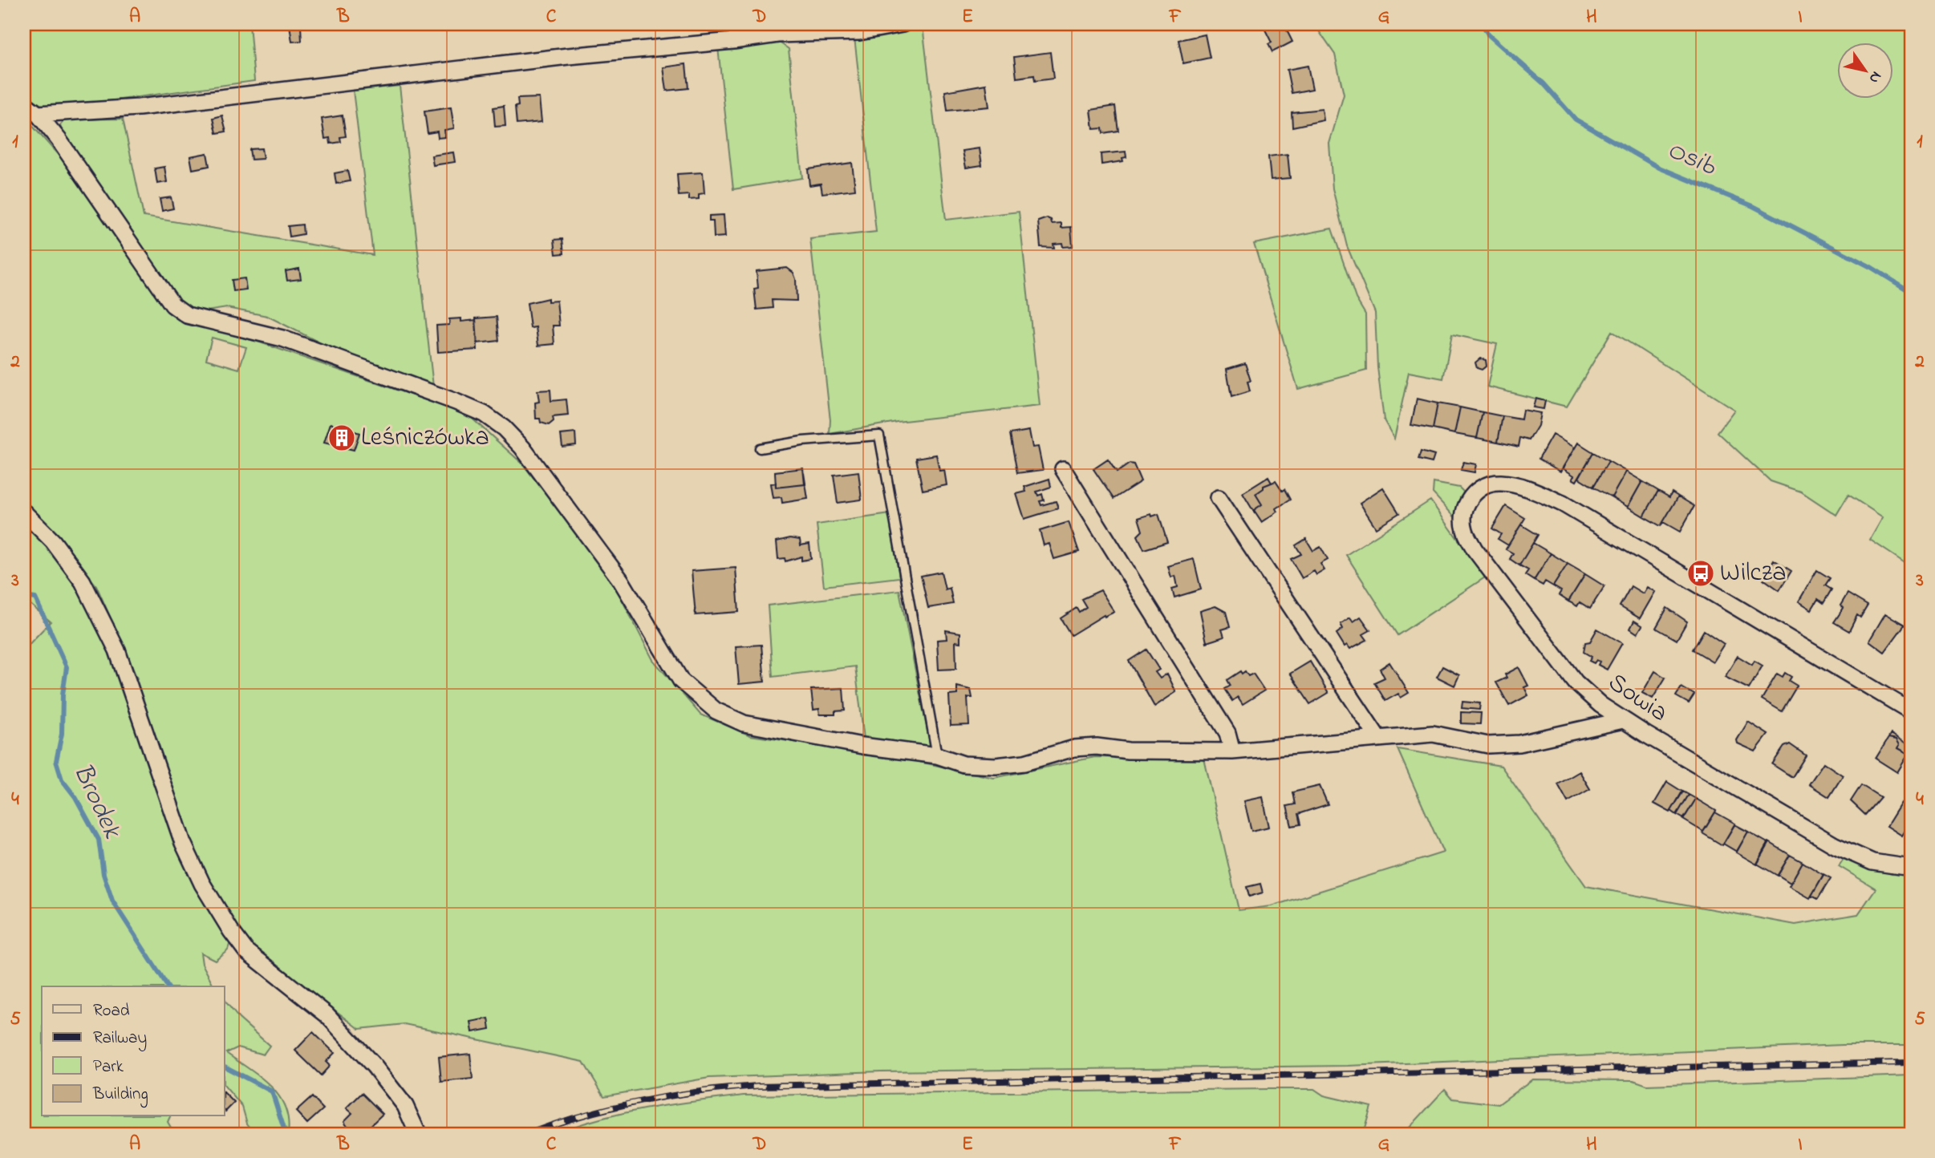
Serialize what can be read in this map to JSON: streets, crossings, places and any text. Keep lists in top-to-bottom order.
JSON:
{
  "streets": {
    "street": ["Sowia"]
  },
  "water": ["Osib", "Brodek"],
  "places": {
    "building": ["Leśniczówka"],
    "bus stop": ["Wilcza"]
  },
  "legend": [
    "Road",
    "Railway",
    "Park",
    "Building"
  ],
  "north": "bottom right",
  "grid": {
    "columns": [
      "A",
      "B",
      "C",
      "D",
      "E",
      "F",
      "G",
      "H",
      "I"
    ],
    "rows": [
      "1",
      "2",
      "3",
      "4",
      "5"
    ]
  }
}
